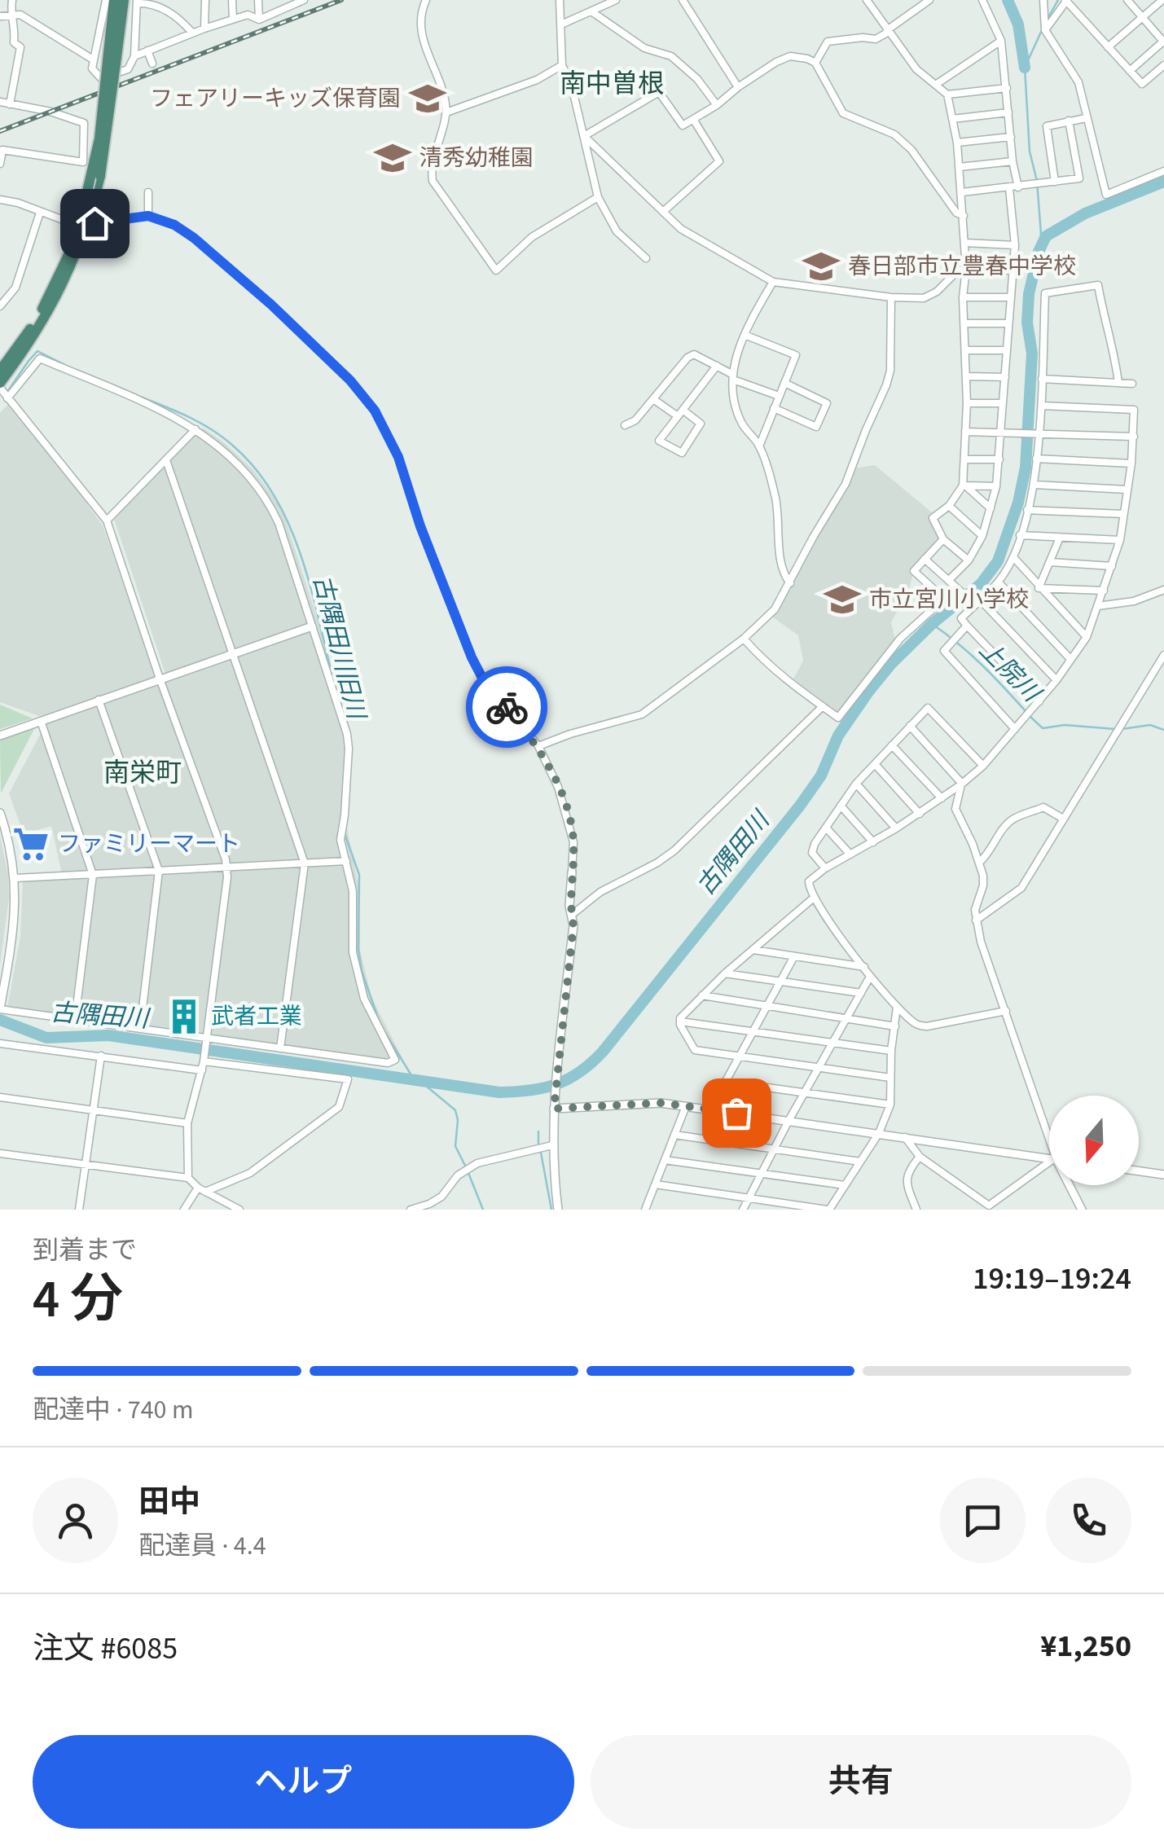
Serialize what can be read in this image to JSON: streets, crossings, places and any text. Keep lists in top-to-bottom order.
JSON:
{
  "districts": ["南中曽根", "南栄町"],
  "water": ["古隅田川旧川", "上院川", "古隅田川"],
  "places": {
    "school or university": [
      "フェアリーキッズ保育園",
      "清秀幼稚園",
      "春日部市立豊春中学校",
      "市立宮川小学校"
    ],
    "supermarket": ["ファミリーマート"],
    "building": ["武者工業"]
  },
  "north": "bottom",
  "page": {
    "heading": ["4 分", "到着まで", "19:19–19:24"],
    "panel": [
      "田中",
      "配達員 · 4.4",
      "注文 #6085",
      "¥1,250"
    ],
    "bar": "配達中 · 740 m",
    "buttons": ["ヘルプ", "共有"]
  }
}
